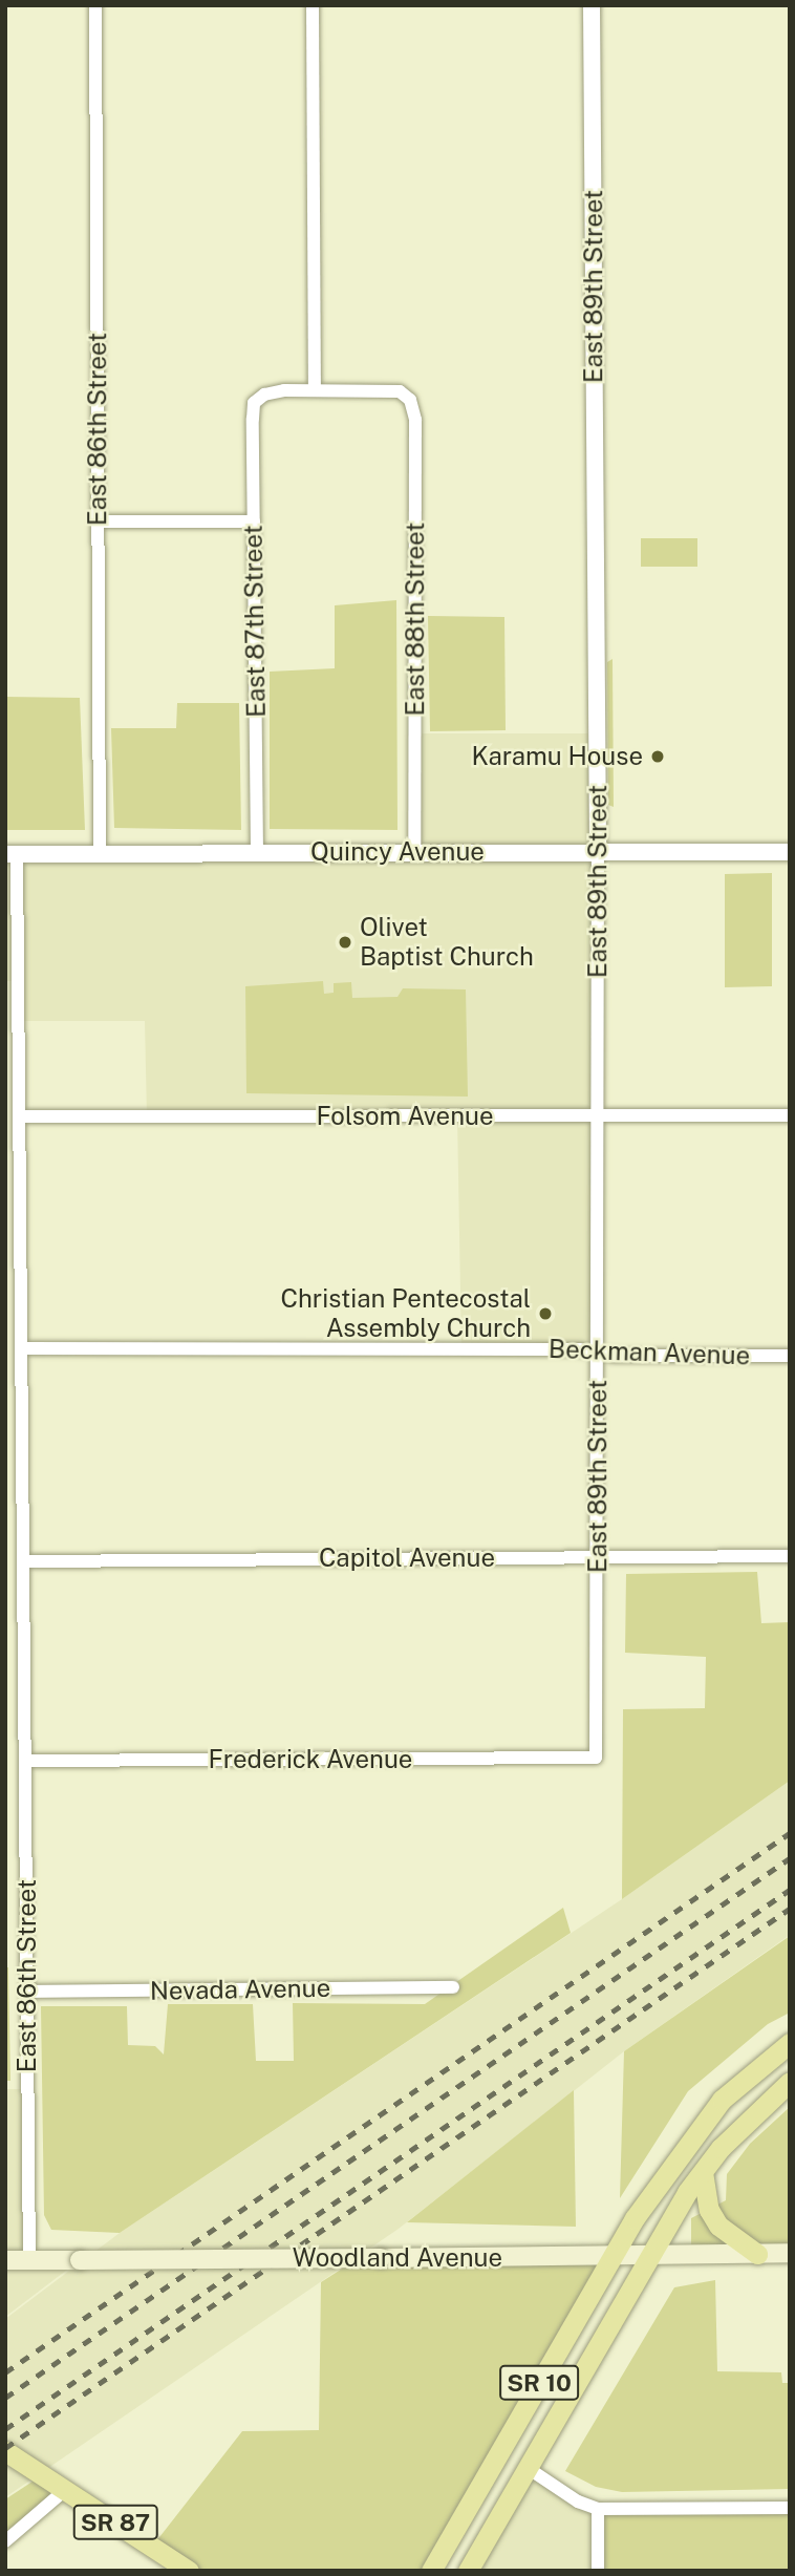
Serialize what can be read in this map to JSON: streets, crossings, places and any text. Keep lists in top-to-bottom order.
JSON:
{
  "streets": {
    "main road": ["Woodland Avenue", "SR 10", "SR 87"],
    "street": [
      "East 89th Street",
      "East 86th Street",
      "East 88th Street",
      "East 87th Street",
      "Quincy Avenue",
      "Folsom Avenue",
      "Beckman Avenue",
      "Capitol Avenue",
      "Frederick Avenue",
      "Nevada Avenue"
    ]
  },
  "crossings": [
    ["East 89th Street", "Quincy Avenue"],
    ["East 89th Street", "Folsom Avenue"],
    ["East 89th Street", "Beckman Avenue"],
    ["East 89th Street", "Capitol Avenue"],
    ["East 89th Street", "Frederick Avenue"],
    ["East 86th Street", "Quincy Avenue"],
    ["East 86th Street", "Folsom Avenue"],
    ["East 86th Street", "Beckman Avenue"],
    ["East 86th Street", "Capitol Avenue"],
    ["East 86th Street", "Frederick Avenue"],
    ["East 86th Street", "Nevada Avenue"],
    ["East 86th Street", "Woodland Avenue"],
    ["East 88th Street", "East 87th Street"],
    ["East 88th Street", "Quincy Avenue"],
    ["East 87th Street", "Quincy Avenue"],
    ["Woodland Avenue", "SR 10"]
  ],
  "places": ["Karamu House", "Olivet Baptist Church", "Christian Pentecostal Assembly Church"]
}
